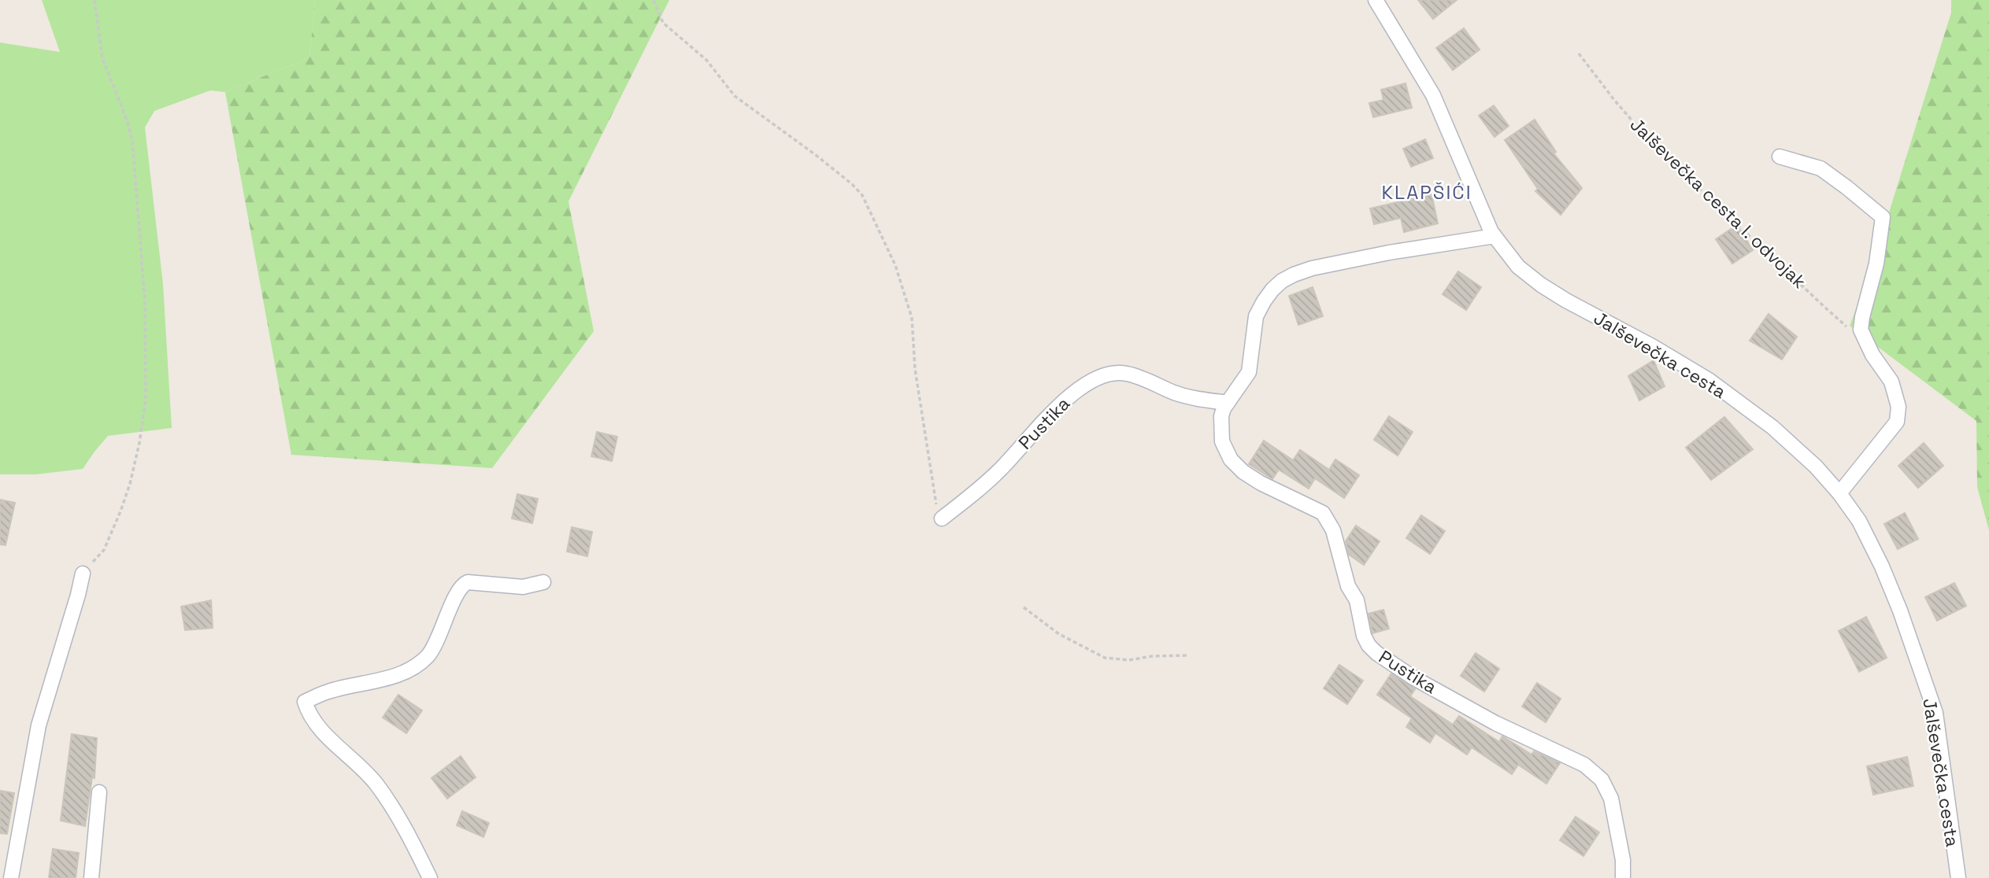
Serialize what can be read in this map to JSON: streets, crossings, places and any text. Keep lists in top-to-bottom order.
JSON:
{
  "streets": {
    "street": ["Jalševečka cesta", "Pustika"],
    "path": ["Jalševečka cesta I. odvojak"]
  },
  "crossings": [
    ["Jalševečka cesta", "Pustika"]
  ],
  "districts": ["KLAPŠIĆI"]
}
